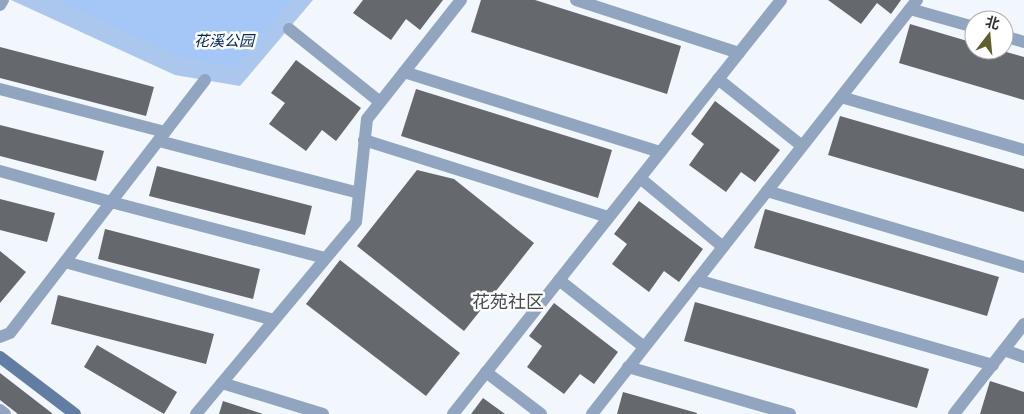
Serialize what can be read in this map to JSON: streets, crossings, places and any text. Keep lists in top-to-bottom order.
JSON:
{
  "districts": ["花苑社区"],
  "parks": ["花溪公园"],
  "north": "top"
}
